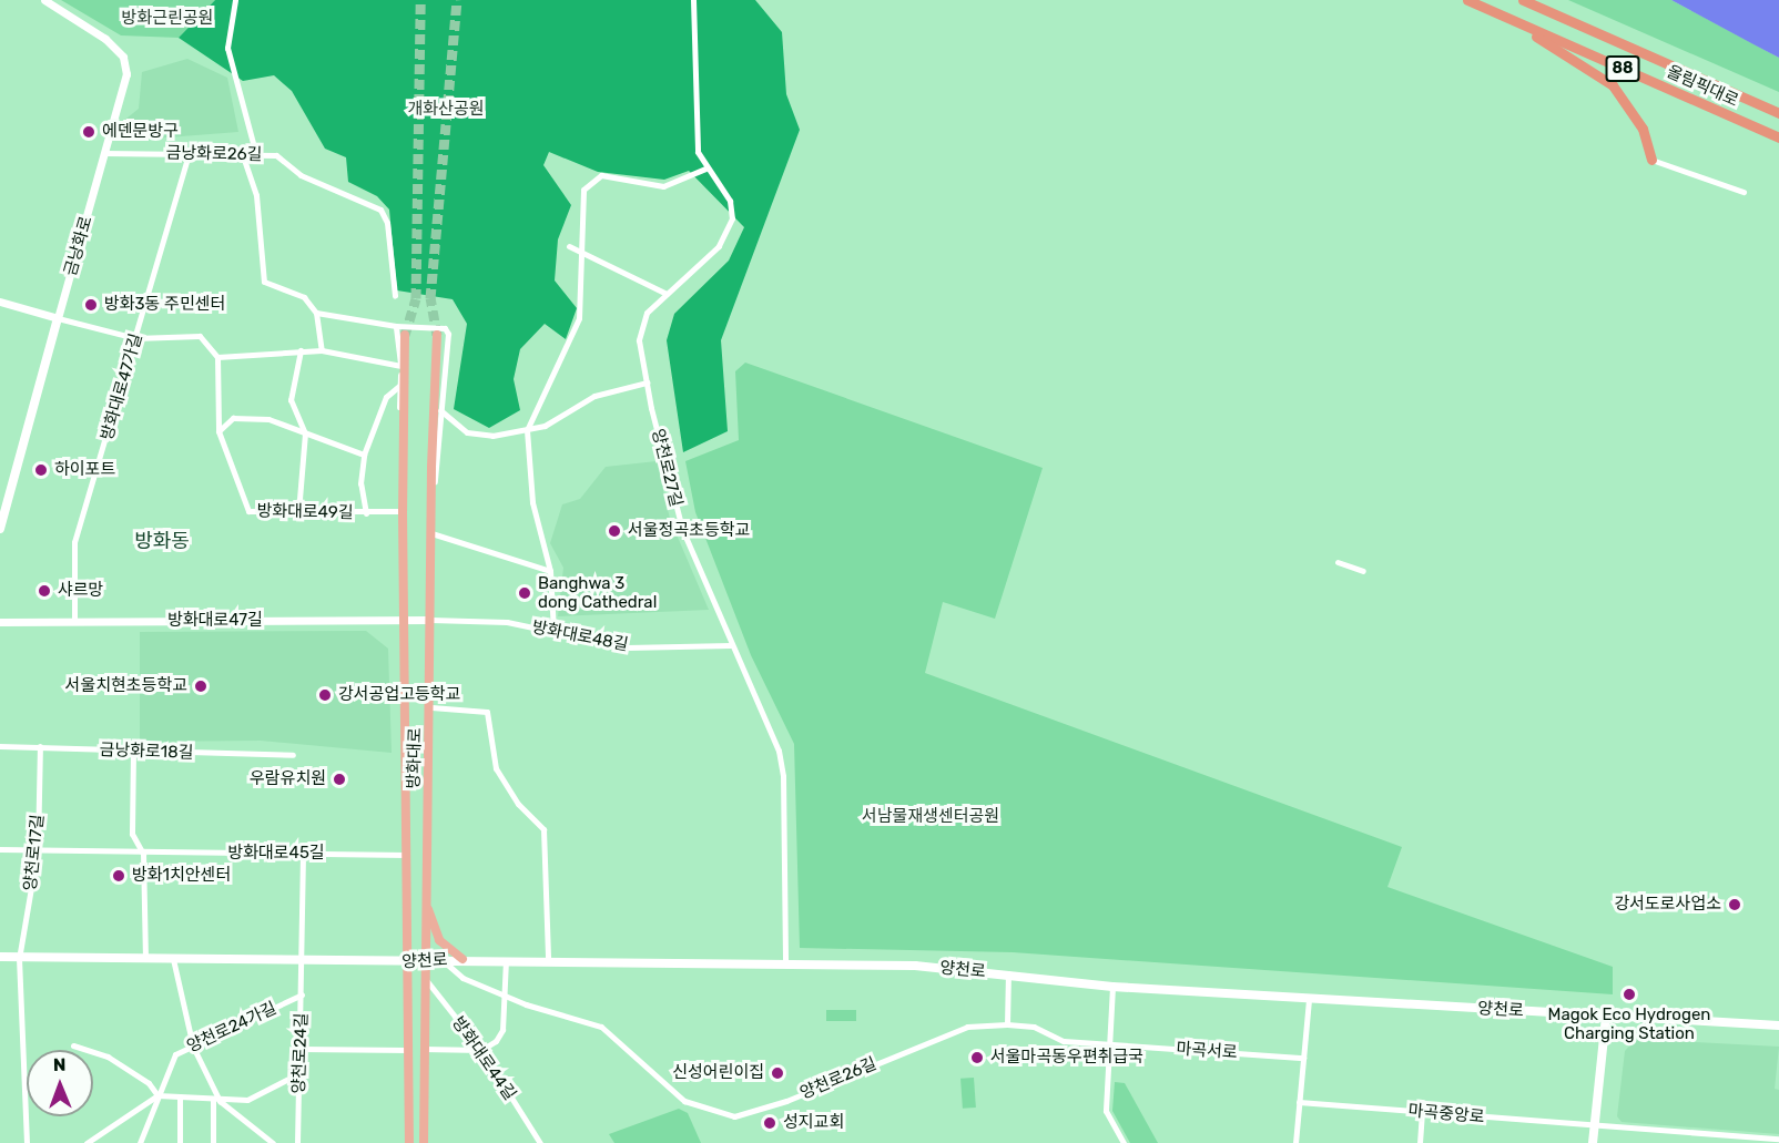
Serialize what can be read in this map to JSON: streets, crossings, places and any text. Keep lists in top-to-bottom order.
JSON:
{
  "streets": {
    "highway": ["88", "올림픽대로"],
    "main road": ["금낭화로", "방화대로", "양천로"],
    "street": [
      "금낭화로26길",
      "방화대로47가길",
      "양천로27길",
      "방화대로49길",
      "방화대로47길",
      "방화대로48길",
      "금낭화로18길",
      "양천로17길",
      "방화대로45길",
      "양천로24가길",
      "마곡서로",
      "양천로24길",
      "방화대로44길",
      "양천로26길",
      "마곡중앙로"
    ]
  },
  "crossings": [
    ["금낭화로26길", "금낭화로"],
    ["금낭화로26길", "방화대로47가길"],
    ["방화대로47가길", "방화대로47길"],
    ["양천로27길", "방화대로48길"],
    ["양천로27길", "양천로"],
    ["방화대로49길", "방화대로"],
    ["방화대로47길", "방화대로48길"],
    ["방화대로47길", "방화대로"],
    ["방화대로48길", "방화대로"],
    ["금낭화로18길", "양천로17길"],
    ["방화대로", "방화대로45길"],
    ["방화대로", "양천로"],
    ["방화대로", "방화대로44길"],
    ["양천로17길", "방화대로45길"],
    ["양천로17길", "양천로"],
    ["방화대로45길", "양천로24길"],
    ["양천로", "양천로24길"],
    ["양천로", "양천로26길"],
    ["양천로24가길", "양천로24길"],
    ["마곡서로", "양천로26길"]
  ],
  "districts": ["방화동"],
  "parks": ["방화근린공원", "개화산공원", "서남물재생센터공원"],
  "places": [
    "에덴문방구",
    "방화3동 주민센터",
    "하이포트",
    "서울정곡초등학교",
    "샤르망",
    "Banghwa 3 dong Cathedral",
    "서울치현초등학교",
    "강서공업고등학교",
    "우람유치원",
    "방화1치안센터",
    "강서도로사업소",
    "Magok Eco Hydrogen Charging Station",
    "서울마곡동우편취급국",
    "신성어린이집",
    "성지교회"
  ],
  "north": "top"
}
